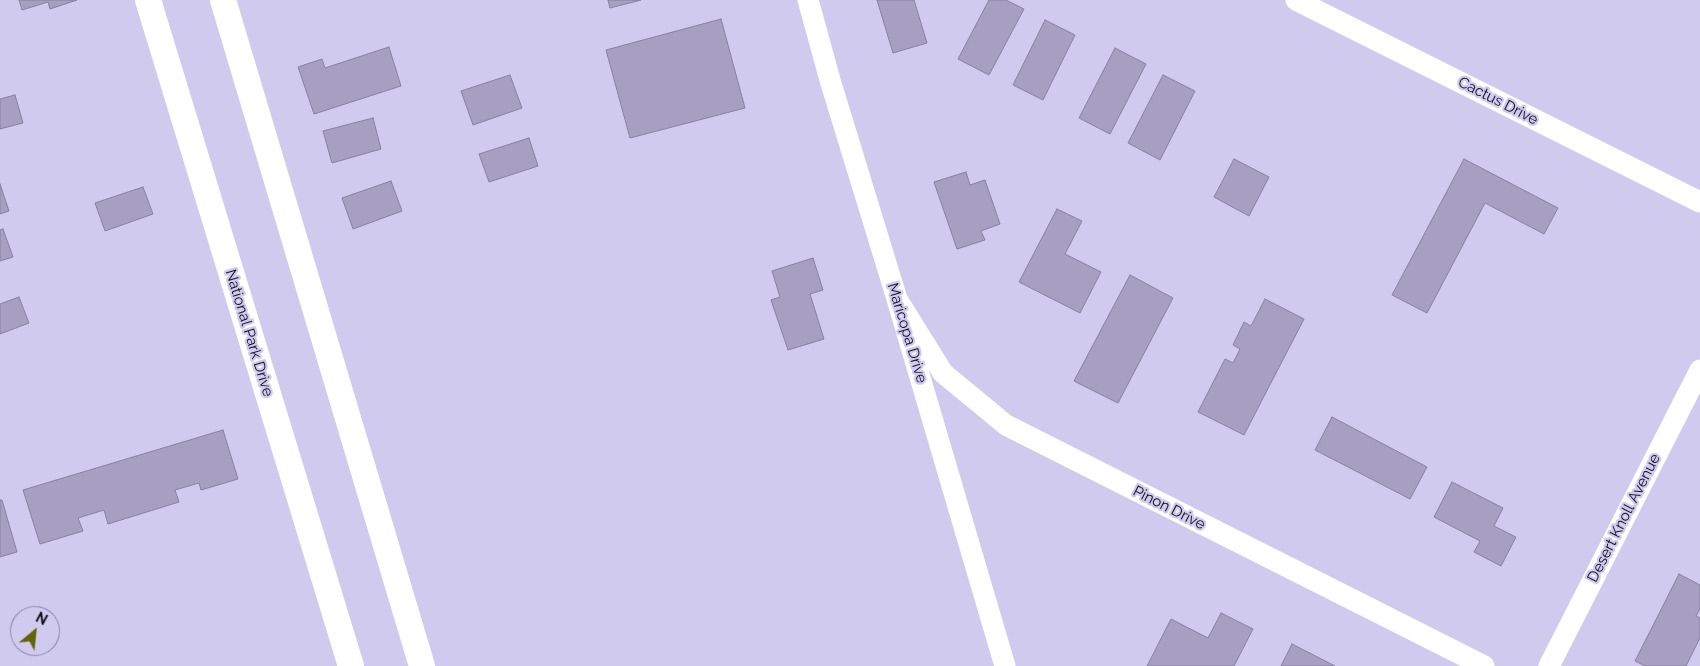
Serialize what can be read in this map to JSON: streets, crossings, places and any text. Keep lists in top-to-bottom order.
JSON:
{
  "streets": {
    "street": [
      "Cactus Drive",
      "National Park Drive",
      "Maricopa Drive",
      "Pinon Drive",
      "Desert Knoll Avenue"
    ]
  },
  "crossings": [
    ["Maricopa Drive", "Pinon Drive"]
  ],
  "north": "top right"
}
